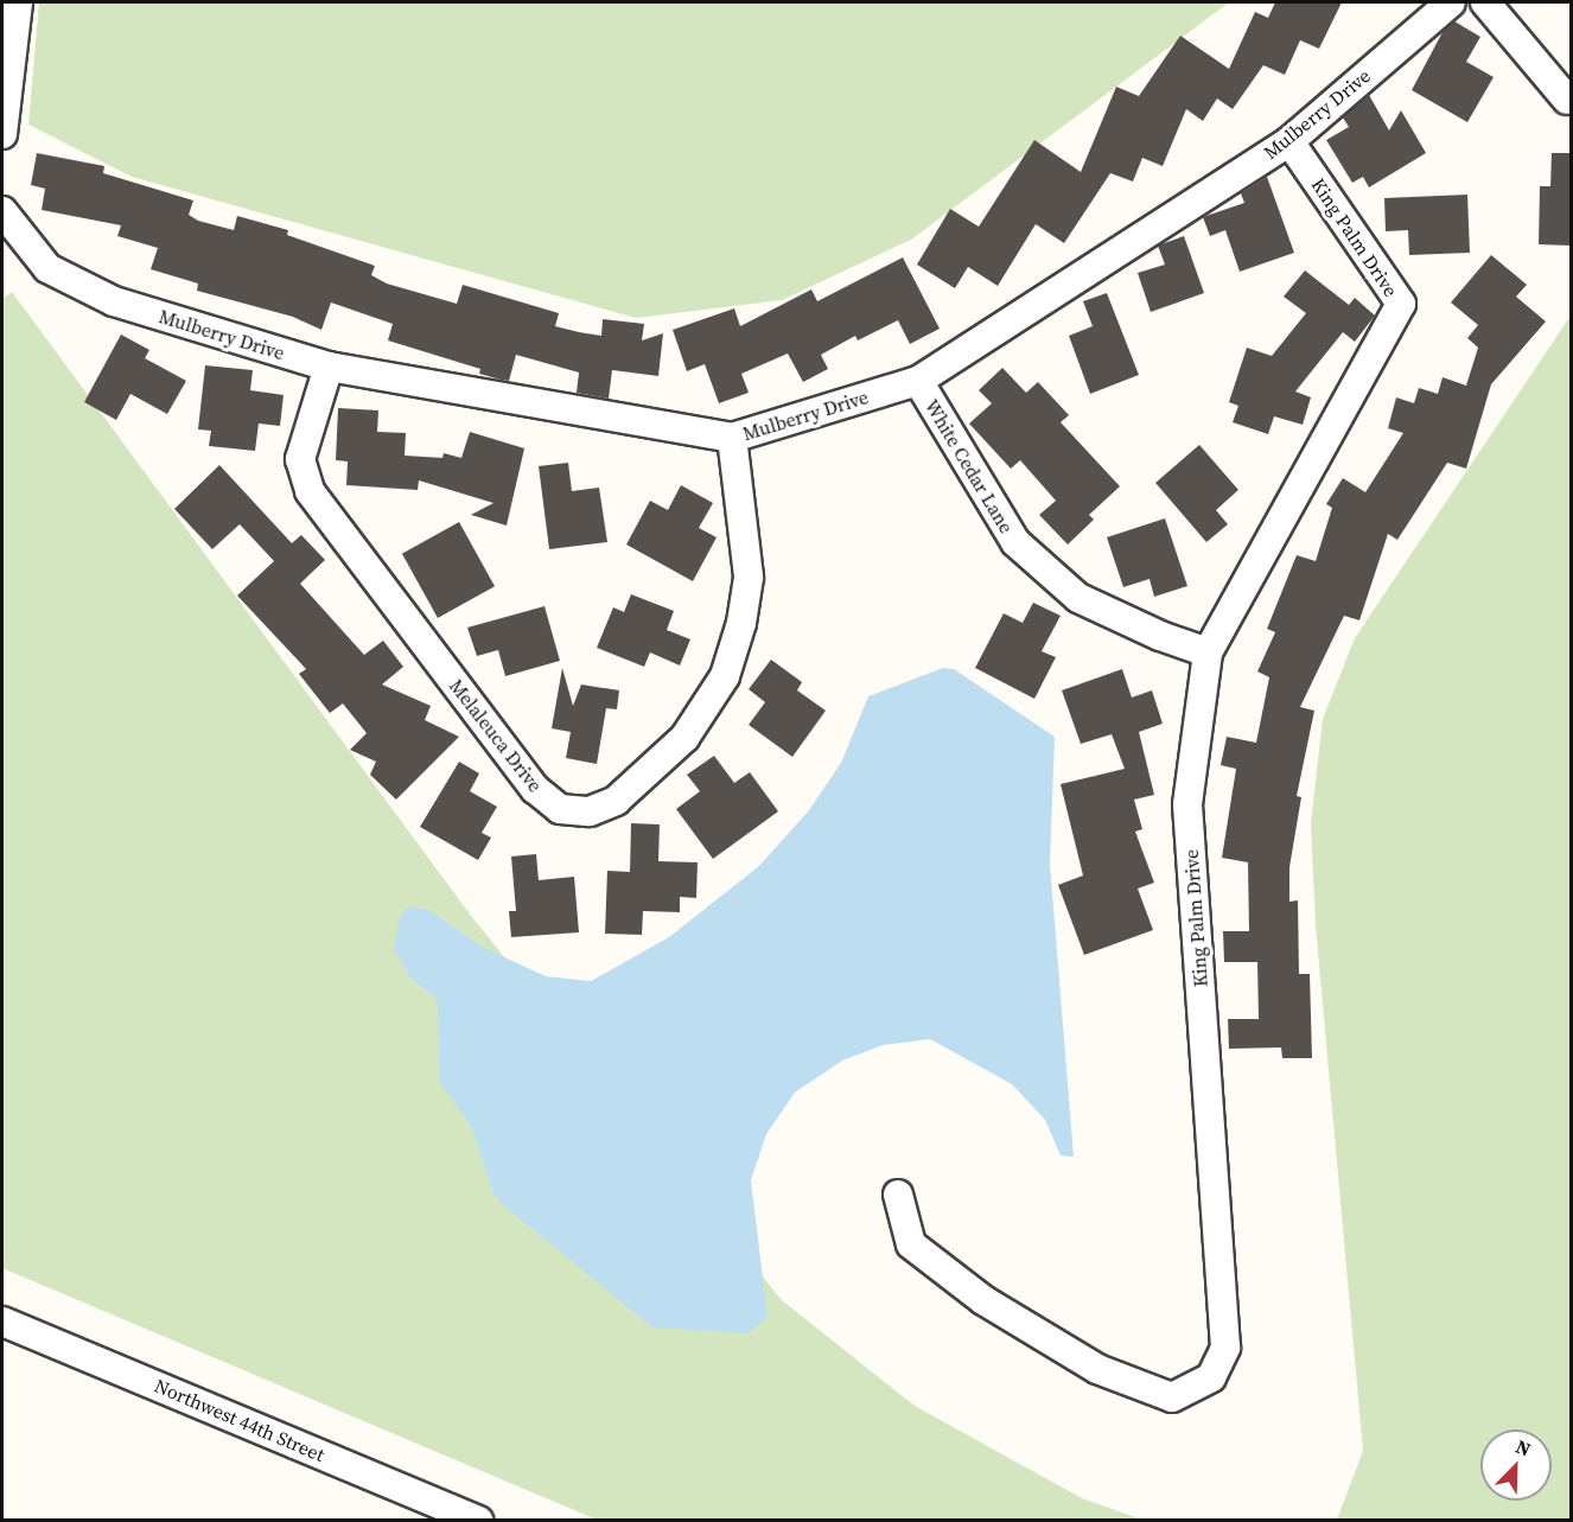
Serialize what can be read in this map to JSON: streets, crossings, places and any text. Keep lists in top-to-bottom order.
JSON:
{
  "streets": {
    "street": [
      "Mulberry Drive",
      "King Palm Drive",
      "White Cedar Lane",
      "Melaleuca Drive",
      "Northwest 44th Street"
    ]
  },
  "crossings": [
    ["Mulberry Drive", "King Palm Drive"],
    ["Mulberry Drive", "White Cedar Lane"],
    ["Mulberry Drive", "Melaleuca Drive"],
    ["King Palm Drive", "White Cedar Lane"]
  ],
  "north": "top right"
}
